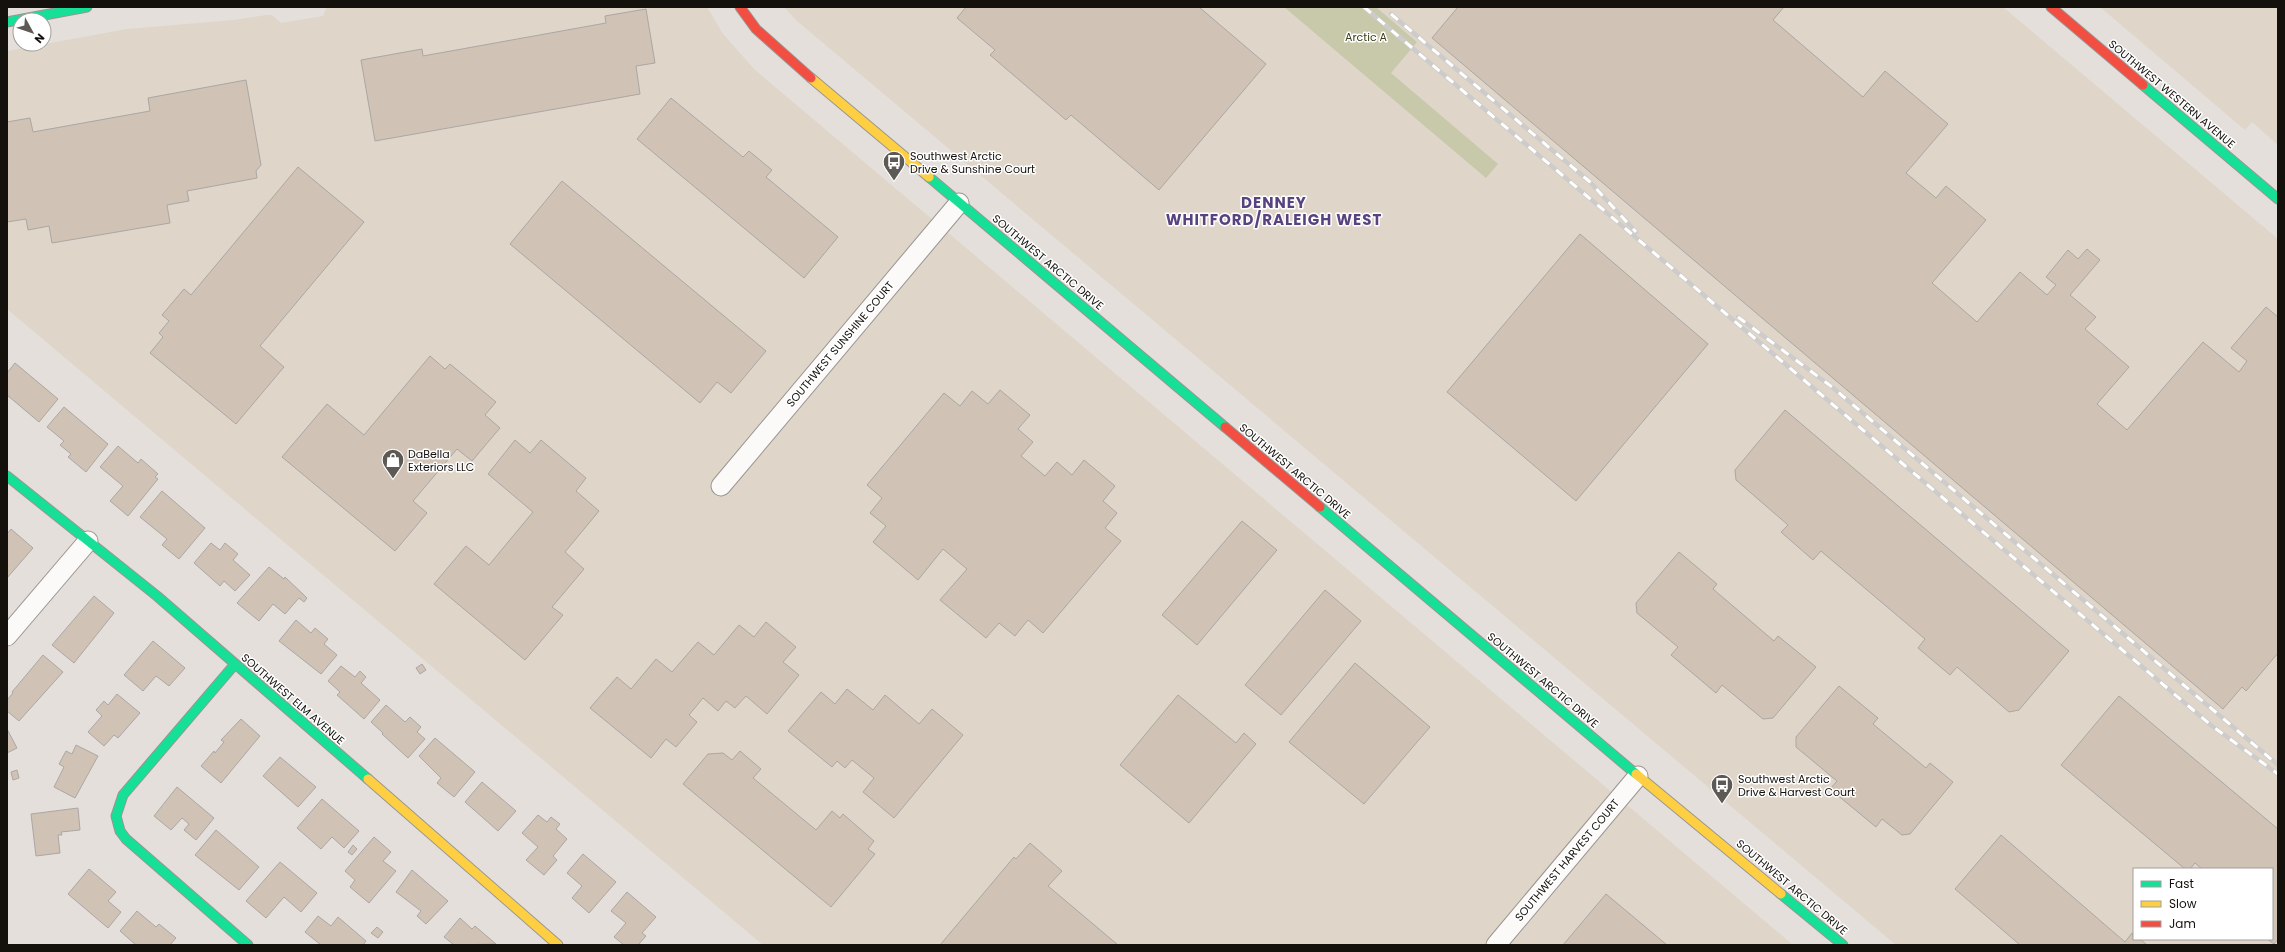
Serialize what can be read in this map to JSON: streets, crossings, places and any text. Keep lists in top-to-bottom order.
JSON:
{
  "streets": {
    "street": [
      "SOUTHWEST WESTERN AVENUE",
      "SOUTHWEST ARCTIC DRIVE",
      "SOUTHWEST SUNSHINE COURT",
      "SOUTHWEST ELM AVENUE",
      "SOUTHWEST HARVEST COURT"
    ]
  },
  "crossings": [
    ["SOUTHWEST ARCTIC DRIVE", "SOUTHWEST SUNSHINE COURT"],
    ["SOUTHWEST ARCTIC DRIVE", "SOUTHWEST HARVEST COURT"]
  ],
  "districts": ["DENNEY WHITFORD/RALEIGH WEST"],
  "parks": ["Arctic A"],
  "places": {
    "bus stop": ["Southwest Arctic Drive & Sunshine Court", "Southwest Arctic Drive & Harvest Court"],
    "shop": ["DaBella Exteriors LLC"]
  },
  "legend": ["Fast", "Slow", "Jam"],
  "north": "bottom right"
}
